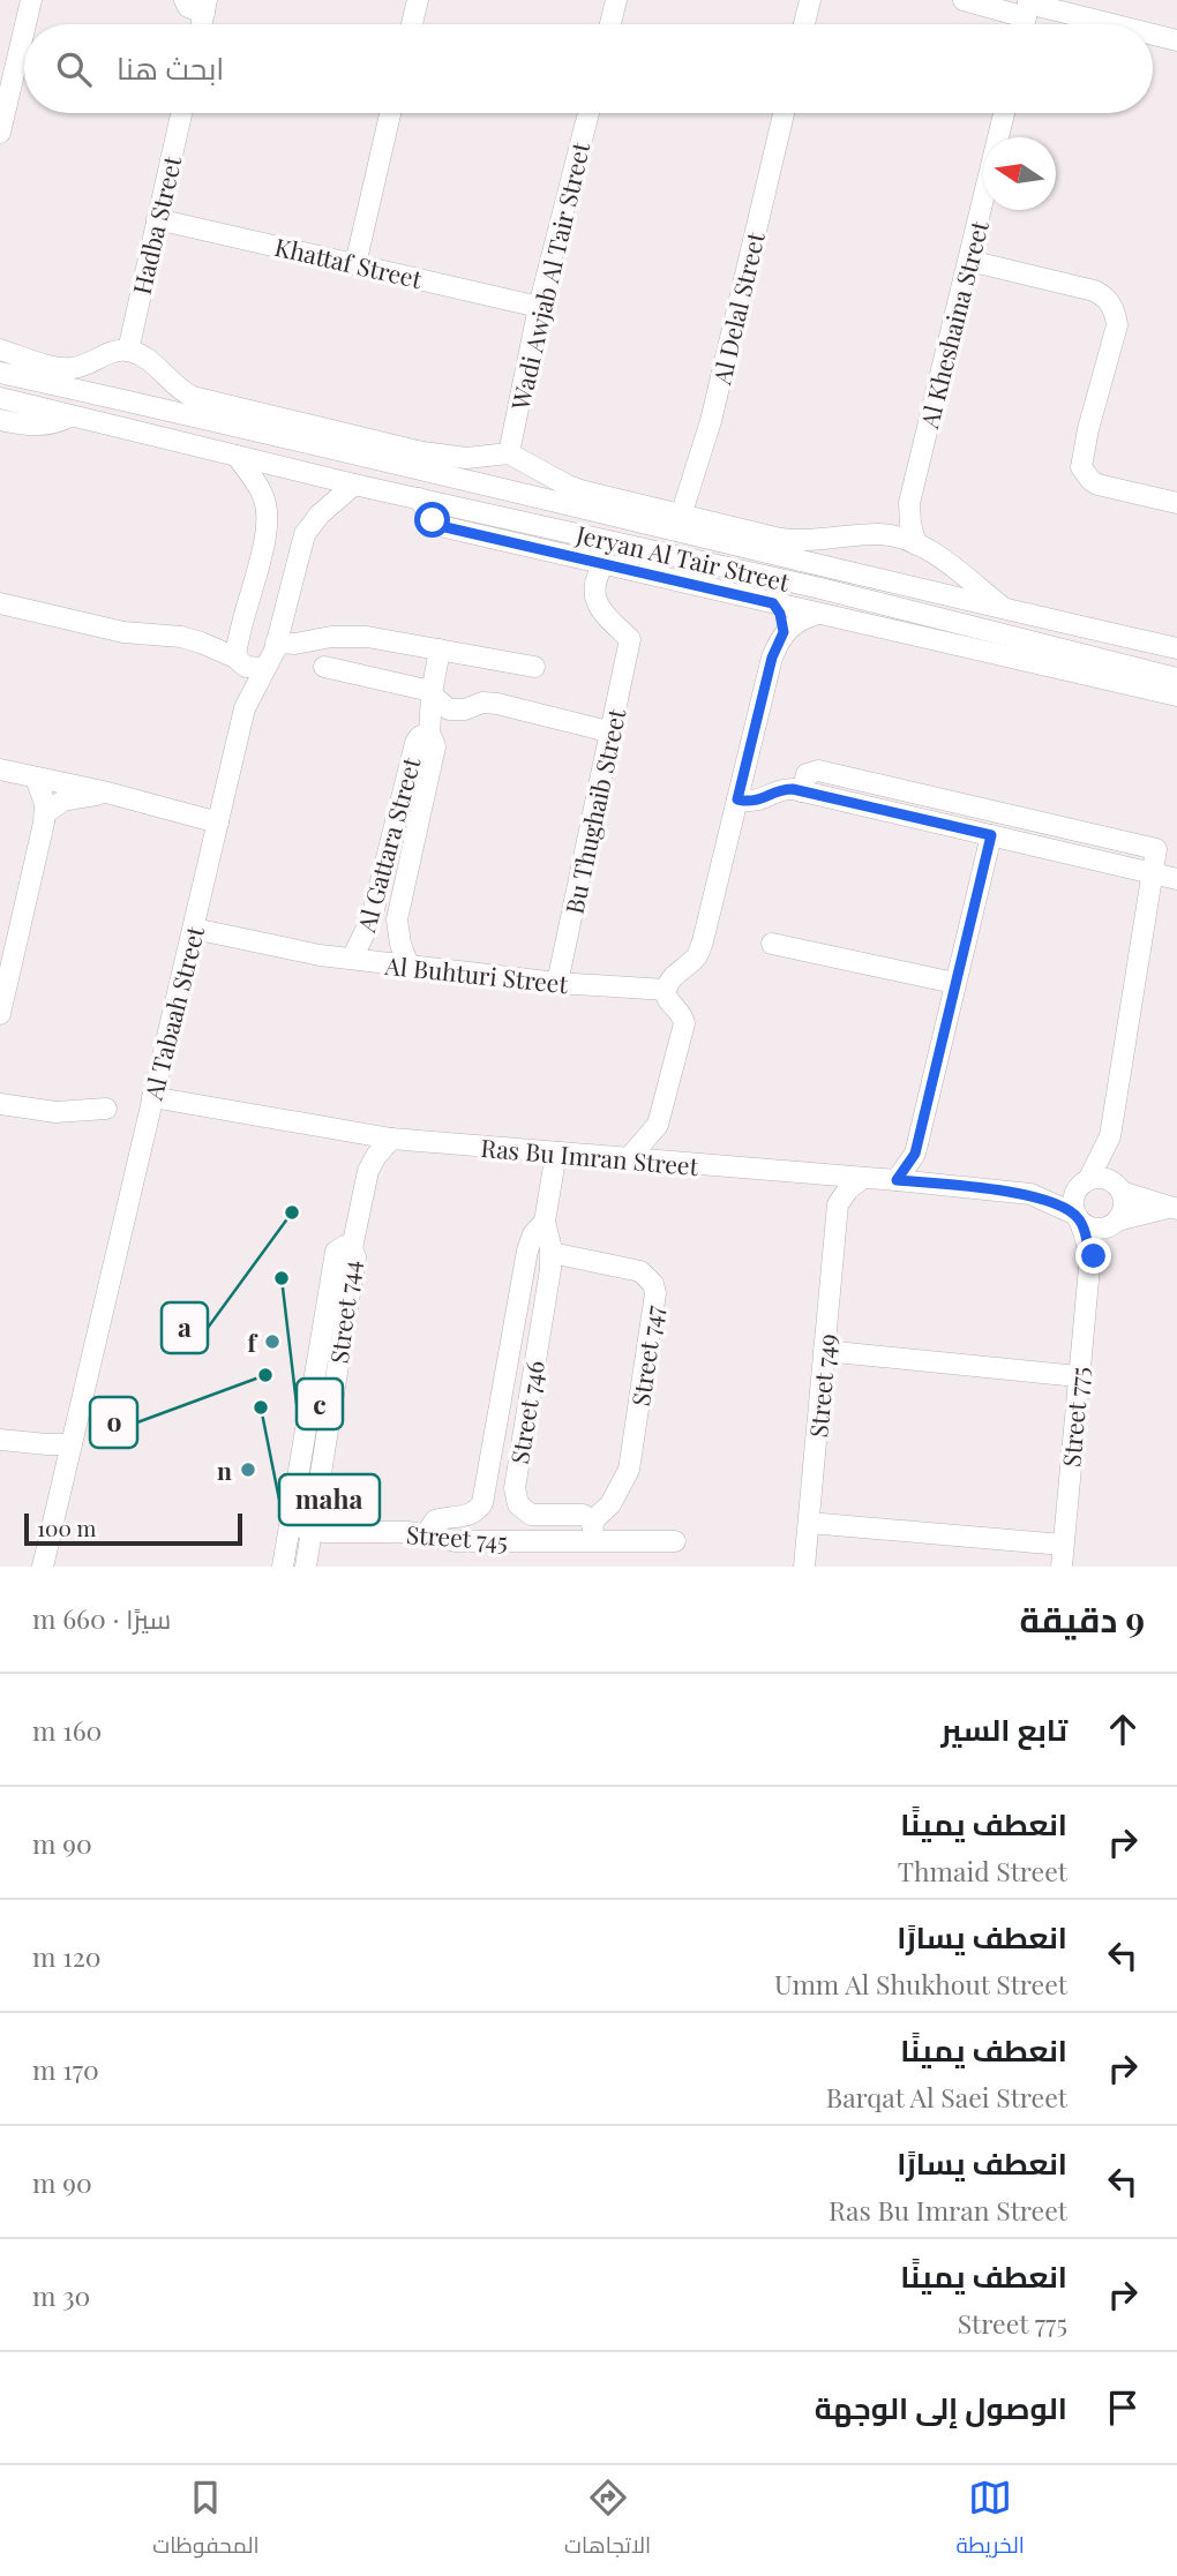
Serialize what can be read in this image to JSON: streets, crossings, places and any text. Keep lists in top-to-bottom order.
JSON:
{
  "streets": {
    "street": [
      "Hadba Street",
      "Khattaf Street",
      "Wadi Awjab Al Tair Street",
      "Al Delal Street",
      "Al Kheshaina Street",
      "Jeryan Al Tair Street",
      "Bu Thughaib Street",
      "Al Gattara Street",
      "Al Buhturi Street",
      "Al Tabaah Street",
      "Ras Bu Imran Street",
      "Street 744",
      "Street 747",
      "Street 749",
      "Street 746",
      "Street 775",
      "Street 745"
    ]
  },
  "crossings": [
    ["Hadba Street", "Khattaf Street"],
    ["Hadba Street", "Jeryan Al Tair Street"],
    ["Khattaf Street", "Wadi Awjab Al Tair Street"],
    ["Wadi Awjab Al Tair Street", "Jeryan Al Tair Street"],
    ["Al Delal Street", "Jeryan Al Tair Street"],
    ["Al Kheshaina Street", "Jeryan Al Tair Street"],
    ["Jeryan Al Tair Street", "Al Tabaah Street"],
    ["Bu Thughaib Street", "Al Buhturi Street"],
    ["Al Gattara Street", "Al Buhturi Street"],
    ["Al Buhturi Street", "Al Tabaah Street"],
    ["Al Tabaah Street", "Ras Bu Imran Street"],
    ["Ras Bu Imran Street", "Street 744"],
    ["Ras Bu Imran Street", "Street 746"],
    ["Ras Bu Imran Street", "Street 775"],
    ["Street 744", "Street 745"],
    ["Street 747", "Street 746"],
    ["Street 747", "Street 745"],
    ["Street 746", "Street 745"]
  ],
  "places": [
    "a",
    "c",
    "f",
    "o",
    "maha",
    "n"
  ],
  "scale_bar": "100 m",
  "north": "left",
  "page": {
    "search": "ابحث هنا",
    "scale": "100 m",
    "heading": ["9 دقيقة", "سيرًا · 660 m"],
    "list": [
      ["تابع السير", "160 m"],
      ["انعطف يمينًا", "Thmaid Street", "90 m"],
      ["انعطف يسارًا", "Umm Al Shukhout Street", "120 m"],
      ["انعطف يمينًا", "Barqat Al Saei Street", "170 m"],
      ["انعطف يسارًا", "Ras Bu Imran Street", "90 m"],
      ["انعطف يمينًا", "Street 775", "30 m"],
      "الوصول إلى الوجهة"
    ],
    "nav": ["الخريطة", "الاتجاهات", "المحفوظات"]
  }
}
